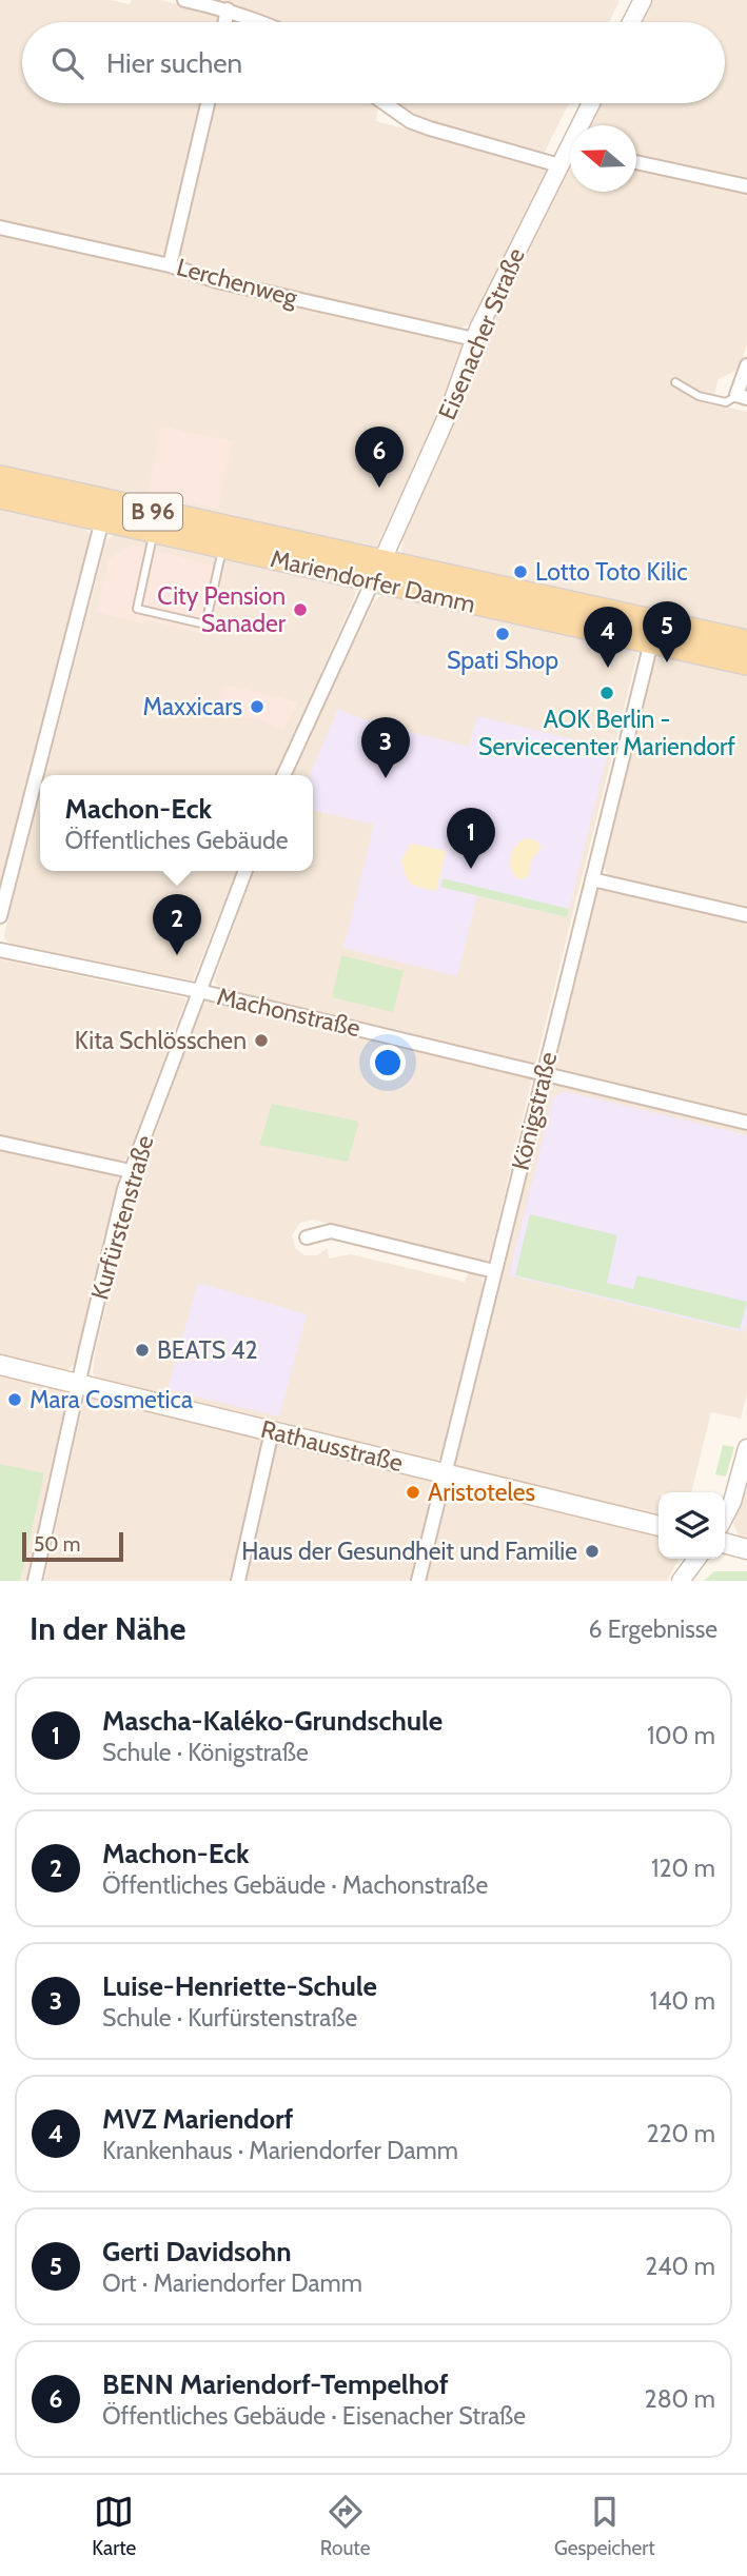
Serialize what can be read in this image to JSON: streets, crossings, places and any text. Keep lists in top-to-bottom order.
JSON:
{
  "streets": {
    "main road": ["B 96", "Mariendorfer Damm", "Rathausstraße"],
    "street": [
      "Lerchenweg",
      "Eisenacher Straße",
      "Machonstraße",
      "Königstraße",
      "Kurfürstenstraße"
    ]
  },
  "crossings": [
    ["Lerchenweg", "Eisenacher Straße"],
    ["Eisenacher Straße", "Mariendorfer Damm"],
    ["Mariendorfer Damm", "Königstraße"],
    ["Machonstraße", "Königstraße"],
    ["Machonstraße", "Kurfürstenstraße"],
    ["Königstraße", "Rathausstraße"],
    ["Kurfürstenstraße", "Rathausstraße"]
  ],
  "places": [
    "Lotto Toto Kilic",
    "City Pension Sanader",
    "Spati Shop",
    "AOK Berlin - Servicecenter Mariendorf",
    "Maxxicars",
    "Kita Schlösschen",
    "BEATS 42",
    "Mara Cosmetica",
    "Aristoteles",
    "Haus der Gesundheit und Familie"
  ],
  "scale_bar": "50 m",
  "north": "left",
  "page": {
    "search": "Hier suchen",
    "pins": [
      "6",
      "5",
      "4",
      "3",
      "1",
      "2"
    ],
    "popup": ["Machon-Eck", "Öffentliches Gebäude"],
    "scale": "50 m",
    "heading": ["In der Nähe", "6 Ergebnisse"],
    "list": [
      {
        "mark": "1",
        "name": "Mascha-Kaléko-Grundschule",
        "note": "Schule · Königstraße",
        "value": "100 m"
      },
      {
        "mark": "2",
        "name": "Machon-Eck",
        "note": "Öffentliches Gebäude · Machonstraße",
        "value": "120 m"
      },
      {
        "mark": "3",
        "name": "Luise-Henriette-Schule",
        "note": "Schule · Kurfürstenstraße",
        "value": "140 m"
      },
      {
        "mark": "4",
        "name": "MVZ Mariendorf",
        "note": "Krankenhaus · Mariendorfer Damm",
        "value": "220 m"
      },
      {
        "mark": "5",
        "name": "Gerti Davidsohn",
        "note": "Ort · Mariendorfer Damm",
        "value": "240 m"
      },
      {
        "mark": "6",
        "name": "BENN Mariendorf-Tempelhof",
        "note": "Öffentliches Gebäude · Eisenacher Straße",
        "value": "280 m"
      }
    ],
    "nav": ["Karte", "Route", "Gespeichert"]
  }
}
